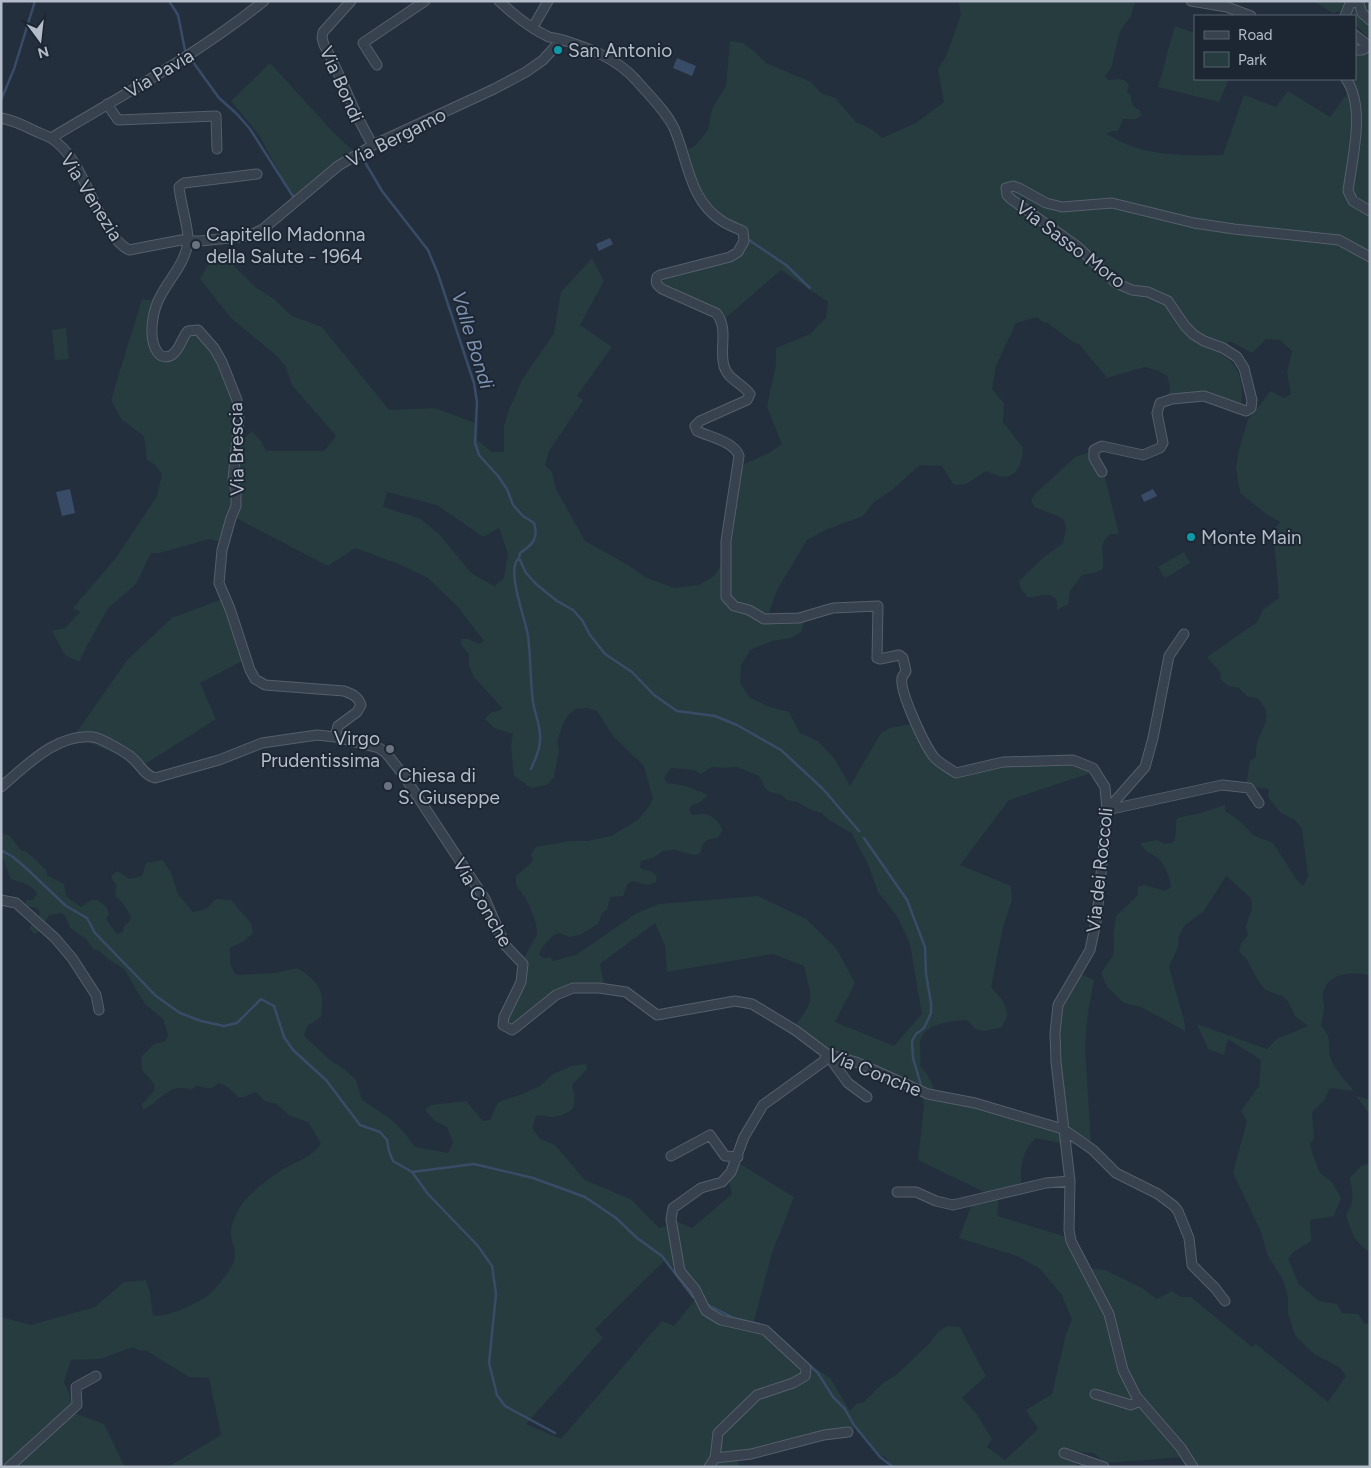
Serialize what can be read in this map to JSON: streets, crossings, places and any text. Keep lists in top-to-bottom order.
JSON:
{
  "streets": {
    "street": [
      "Via Pavia",
      "Via Bondi",
      "Via Bergamo",
      "Via Venezia",
      "Via Sasso Moro",
      "Via Brescia",
      "Via dei Roccoli",
      "Via Conche"
    ]
  },
  "crossings": [
    ["Via Pavia", "Via Venezia"],
    ["Via Bondi", "Via Bergamo"],
    ["Via Bergamo", "Via Venezia"],
    ["Via Bergamo", "Via Brescia"],
    ["Via Bergamo", "Via dei Roccoli"],
    ["Via Venezia", "Via Brescia"],
    ["Via Brescia", "Via Conche"],
    ["Via dei Roccoli", "Via Conche"]
  ],
  "water": ["Valle Bondi"],
  "places": [
    "San Antonio",
    "Capitello Madonna della Salute - 1964",
    "Monte Main",
    "Virgo Prudentissima",
    "Chiesa di S. Giuseppe"
  ],
  "legend": ["Road", "Park"],
  "north": "bottom"
}
